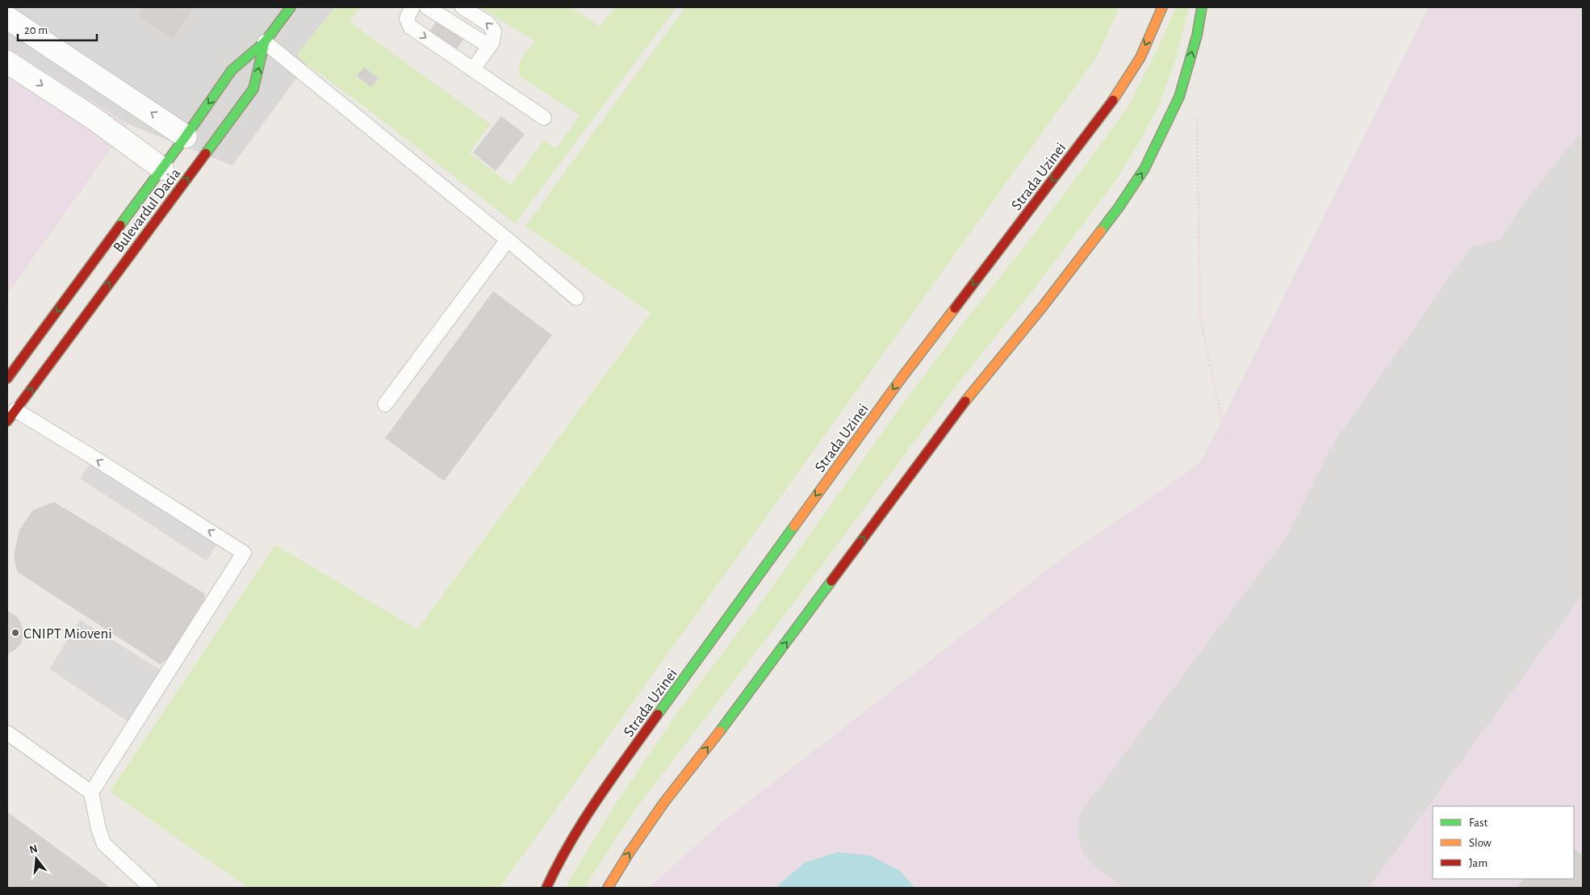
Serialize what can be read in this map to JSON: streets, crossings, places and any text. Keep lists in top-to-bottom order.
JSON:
{
  "streets": {
    "street": ["Strada Uzinei", "Bulevardul Dacia"]
  },
  "places": ["CNIPT Mioveni"],
  "legend": ["Fast", "Slow", "Jam"],
  "scale_bar": "20 m",
  "north": "top"
}
